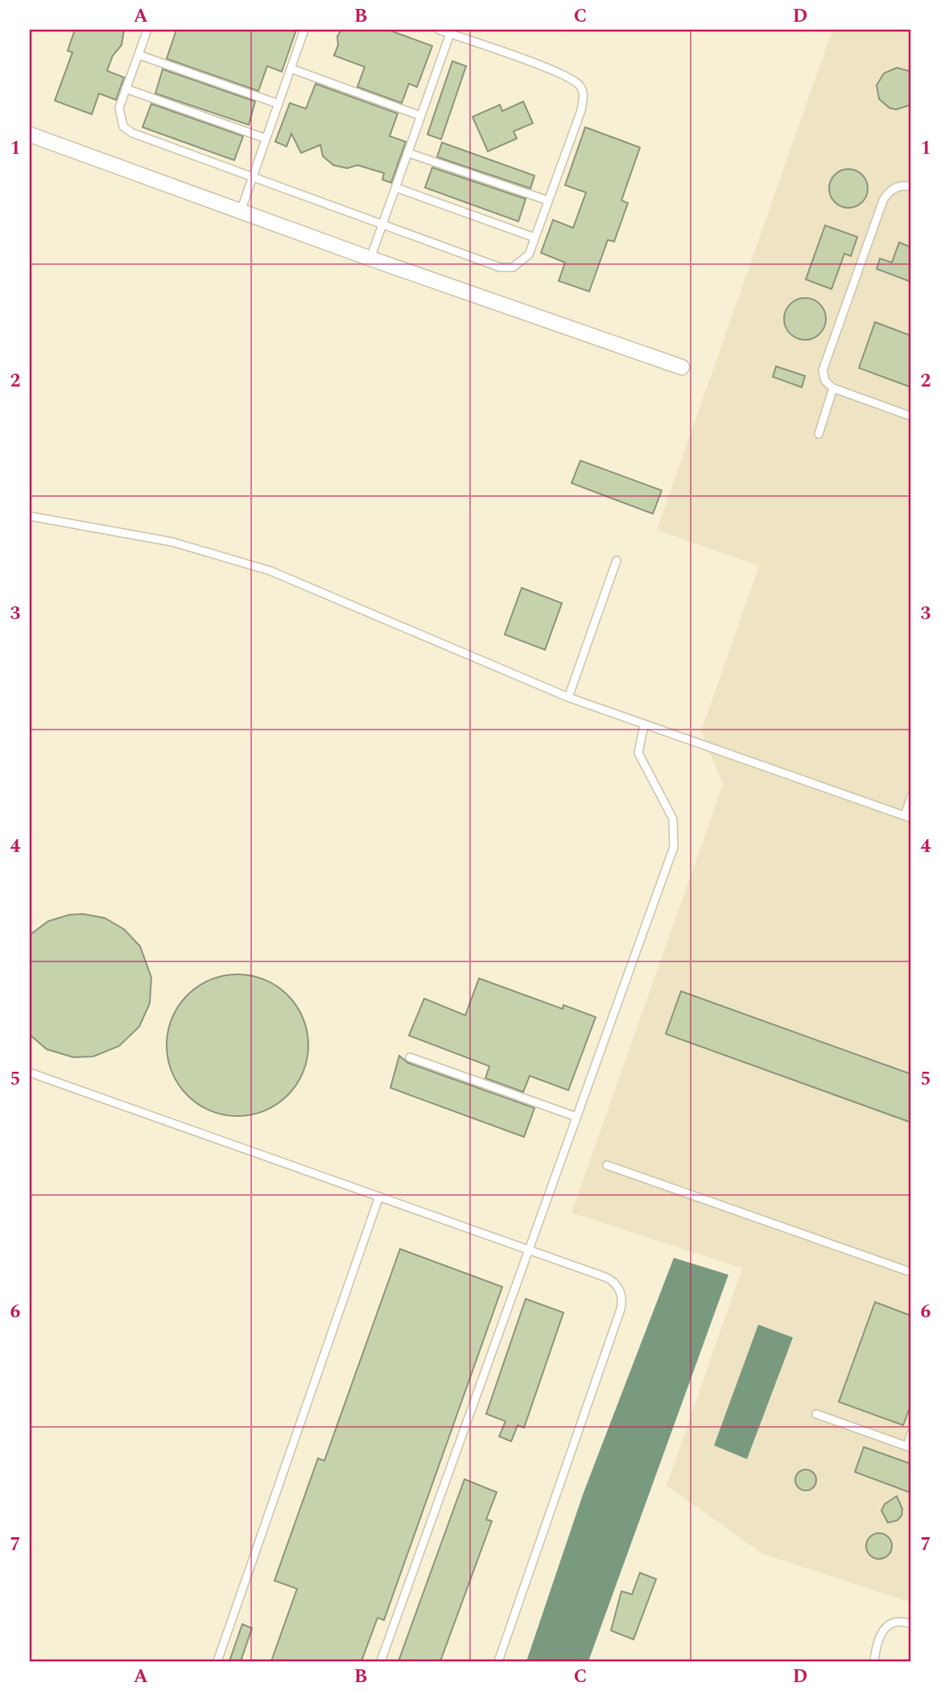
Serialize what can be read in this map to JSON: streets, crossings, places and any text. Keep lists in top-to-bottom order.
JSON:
{
  "grid": {
    "columns": [
      "A",
      "B",
      "C",
      "D"
    ],
    "rows": [
      "1",
      "2",
      "3",
      "4",
      "5",
      "6",
      "7"
    ]
  }
}
